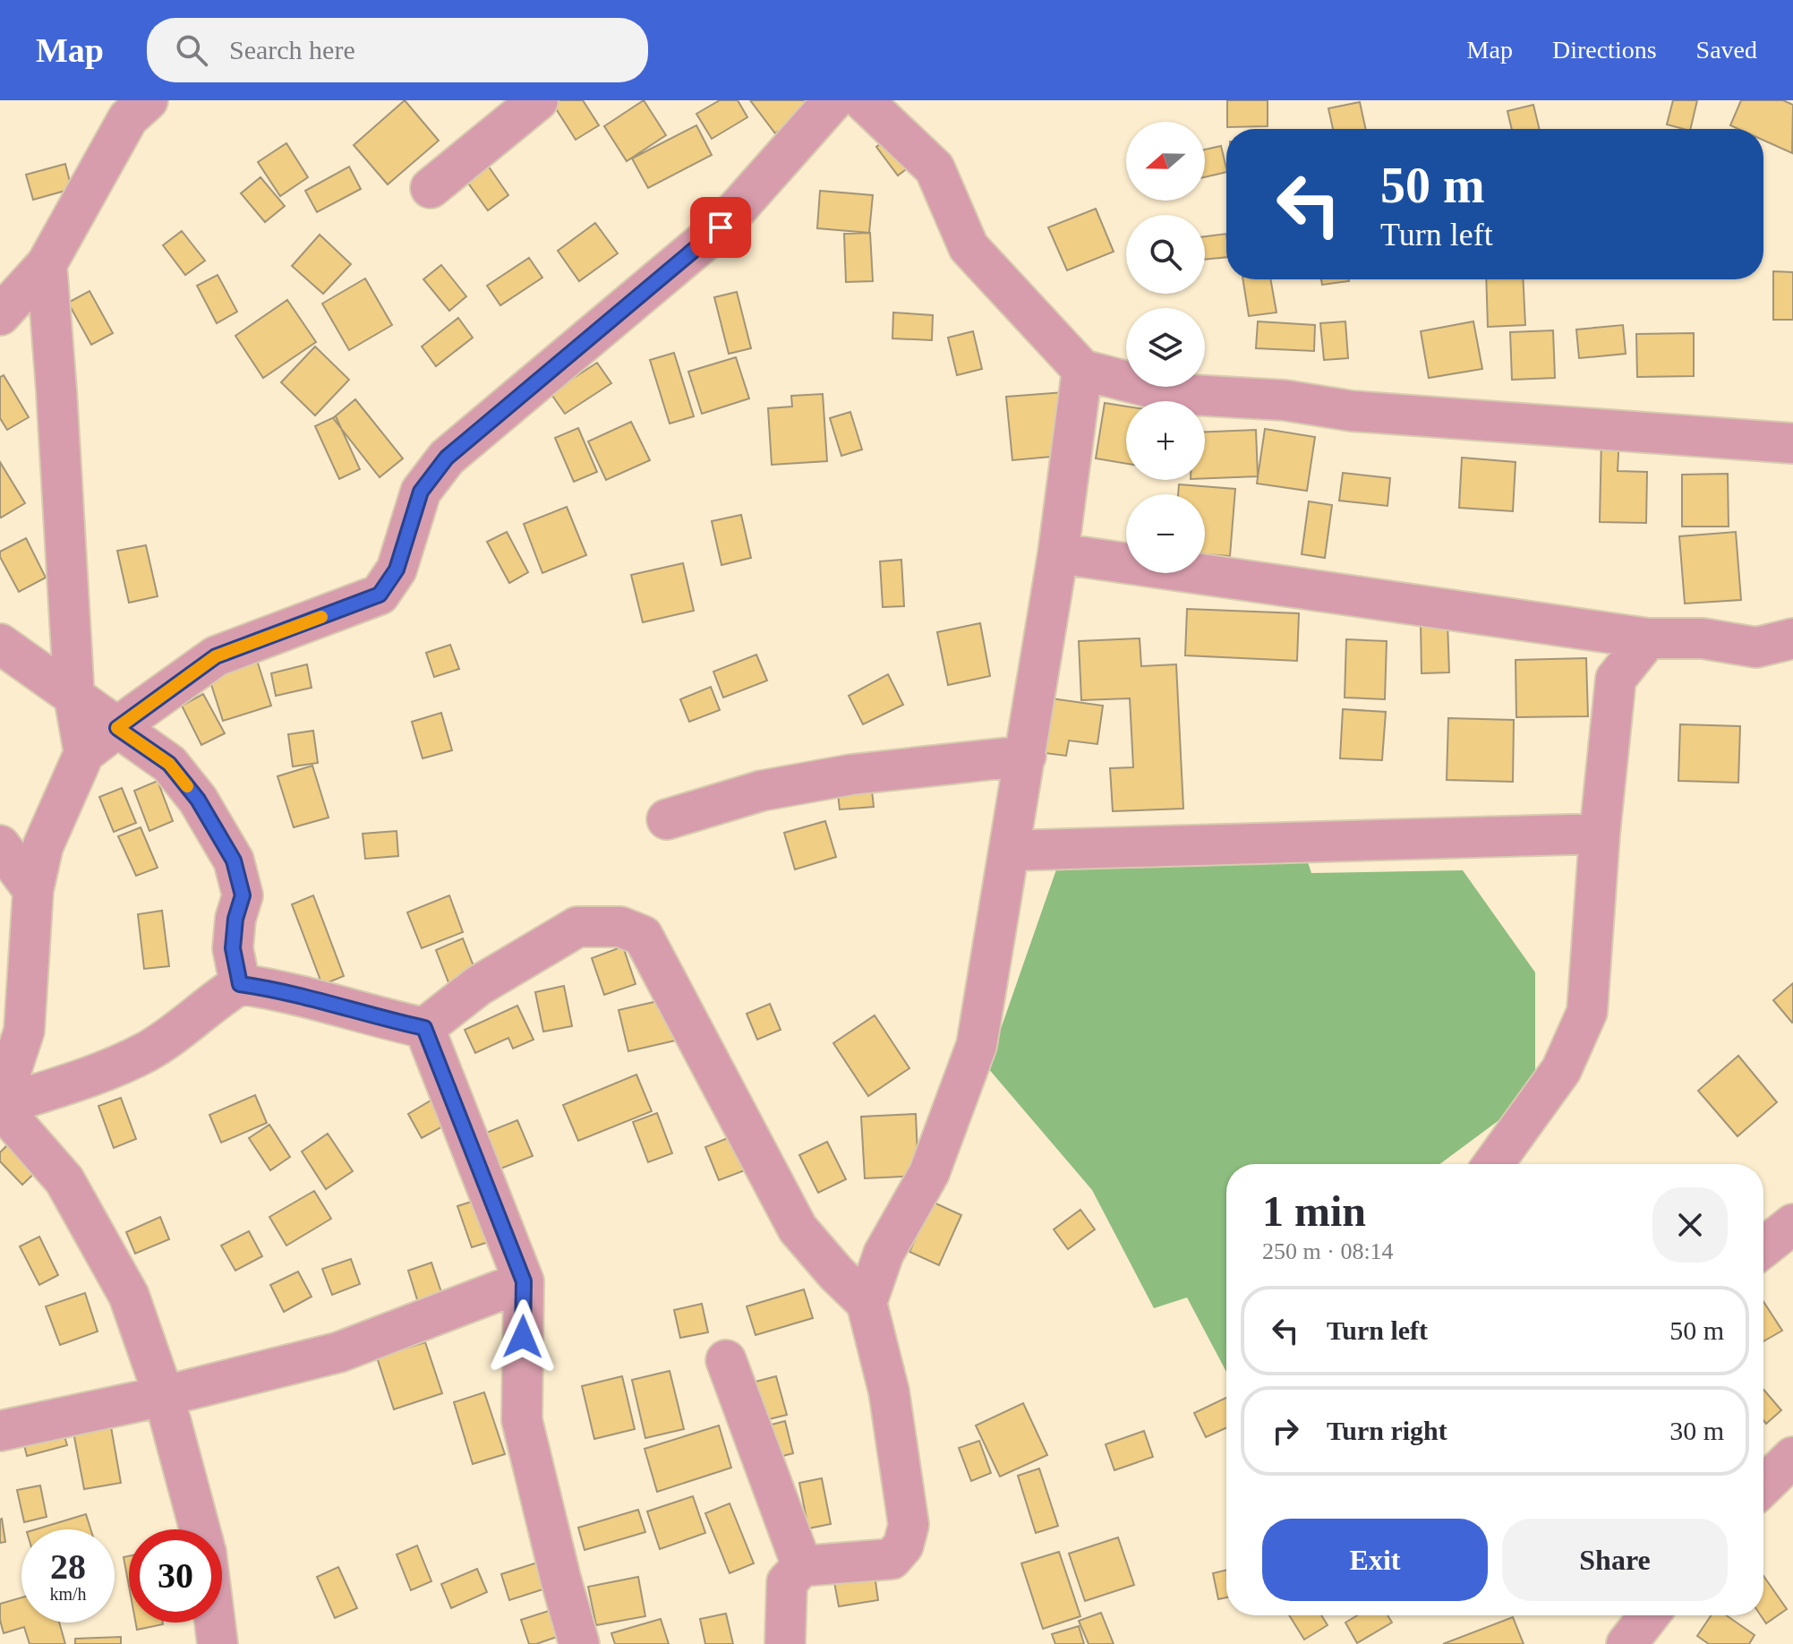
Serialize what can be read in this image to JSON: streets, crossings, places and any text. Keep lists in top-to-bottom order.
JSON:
{
  "north": "left",
  "page": {
    "header": "Map",
    "search": "Search here",
    "nav": ["Map", "Directions", "Saved"],
    "map_buttons": ["+", "−"],
    "turn": ["50 m", "Turn left"],
    "heading": ["1 min", "250 m · 08:14"],
    "list": [
      {
        "name": "Turn left",
        "value": "50 m"
      },
      {
        "name": "Turn right",
        "value": "30 m"
      }
    ],
    "buttons": ["Exit", "Share"],
    "speed": "28 km/h",
    "limit": "30"
  }
}
